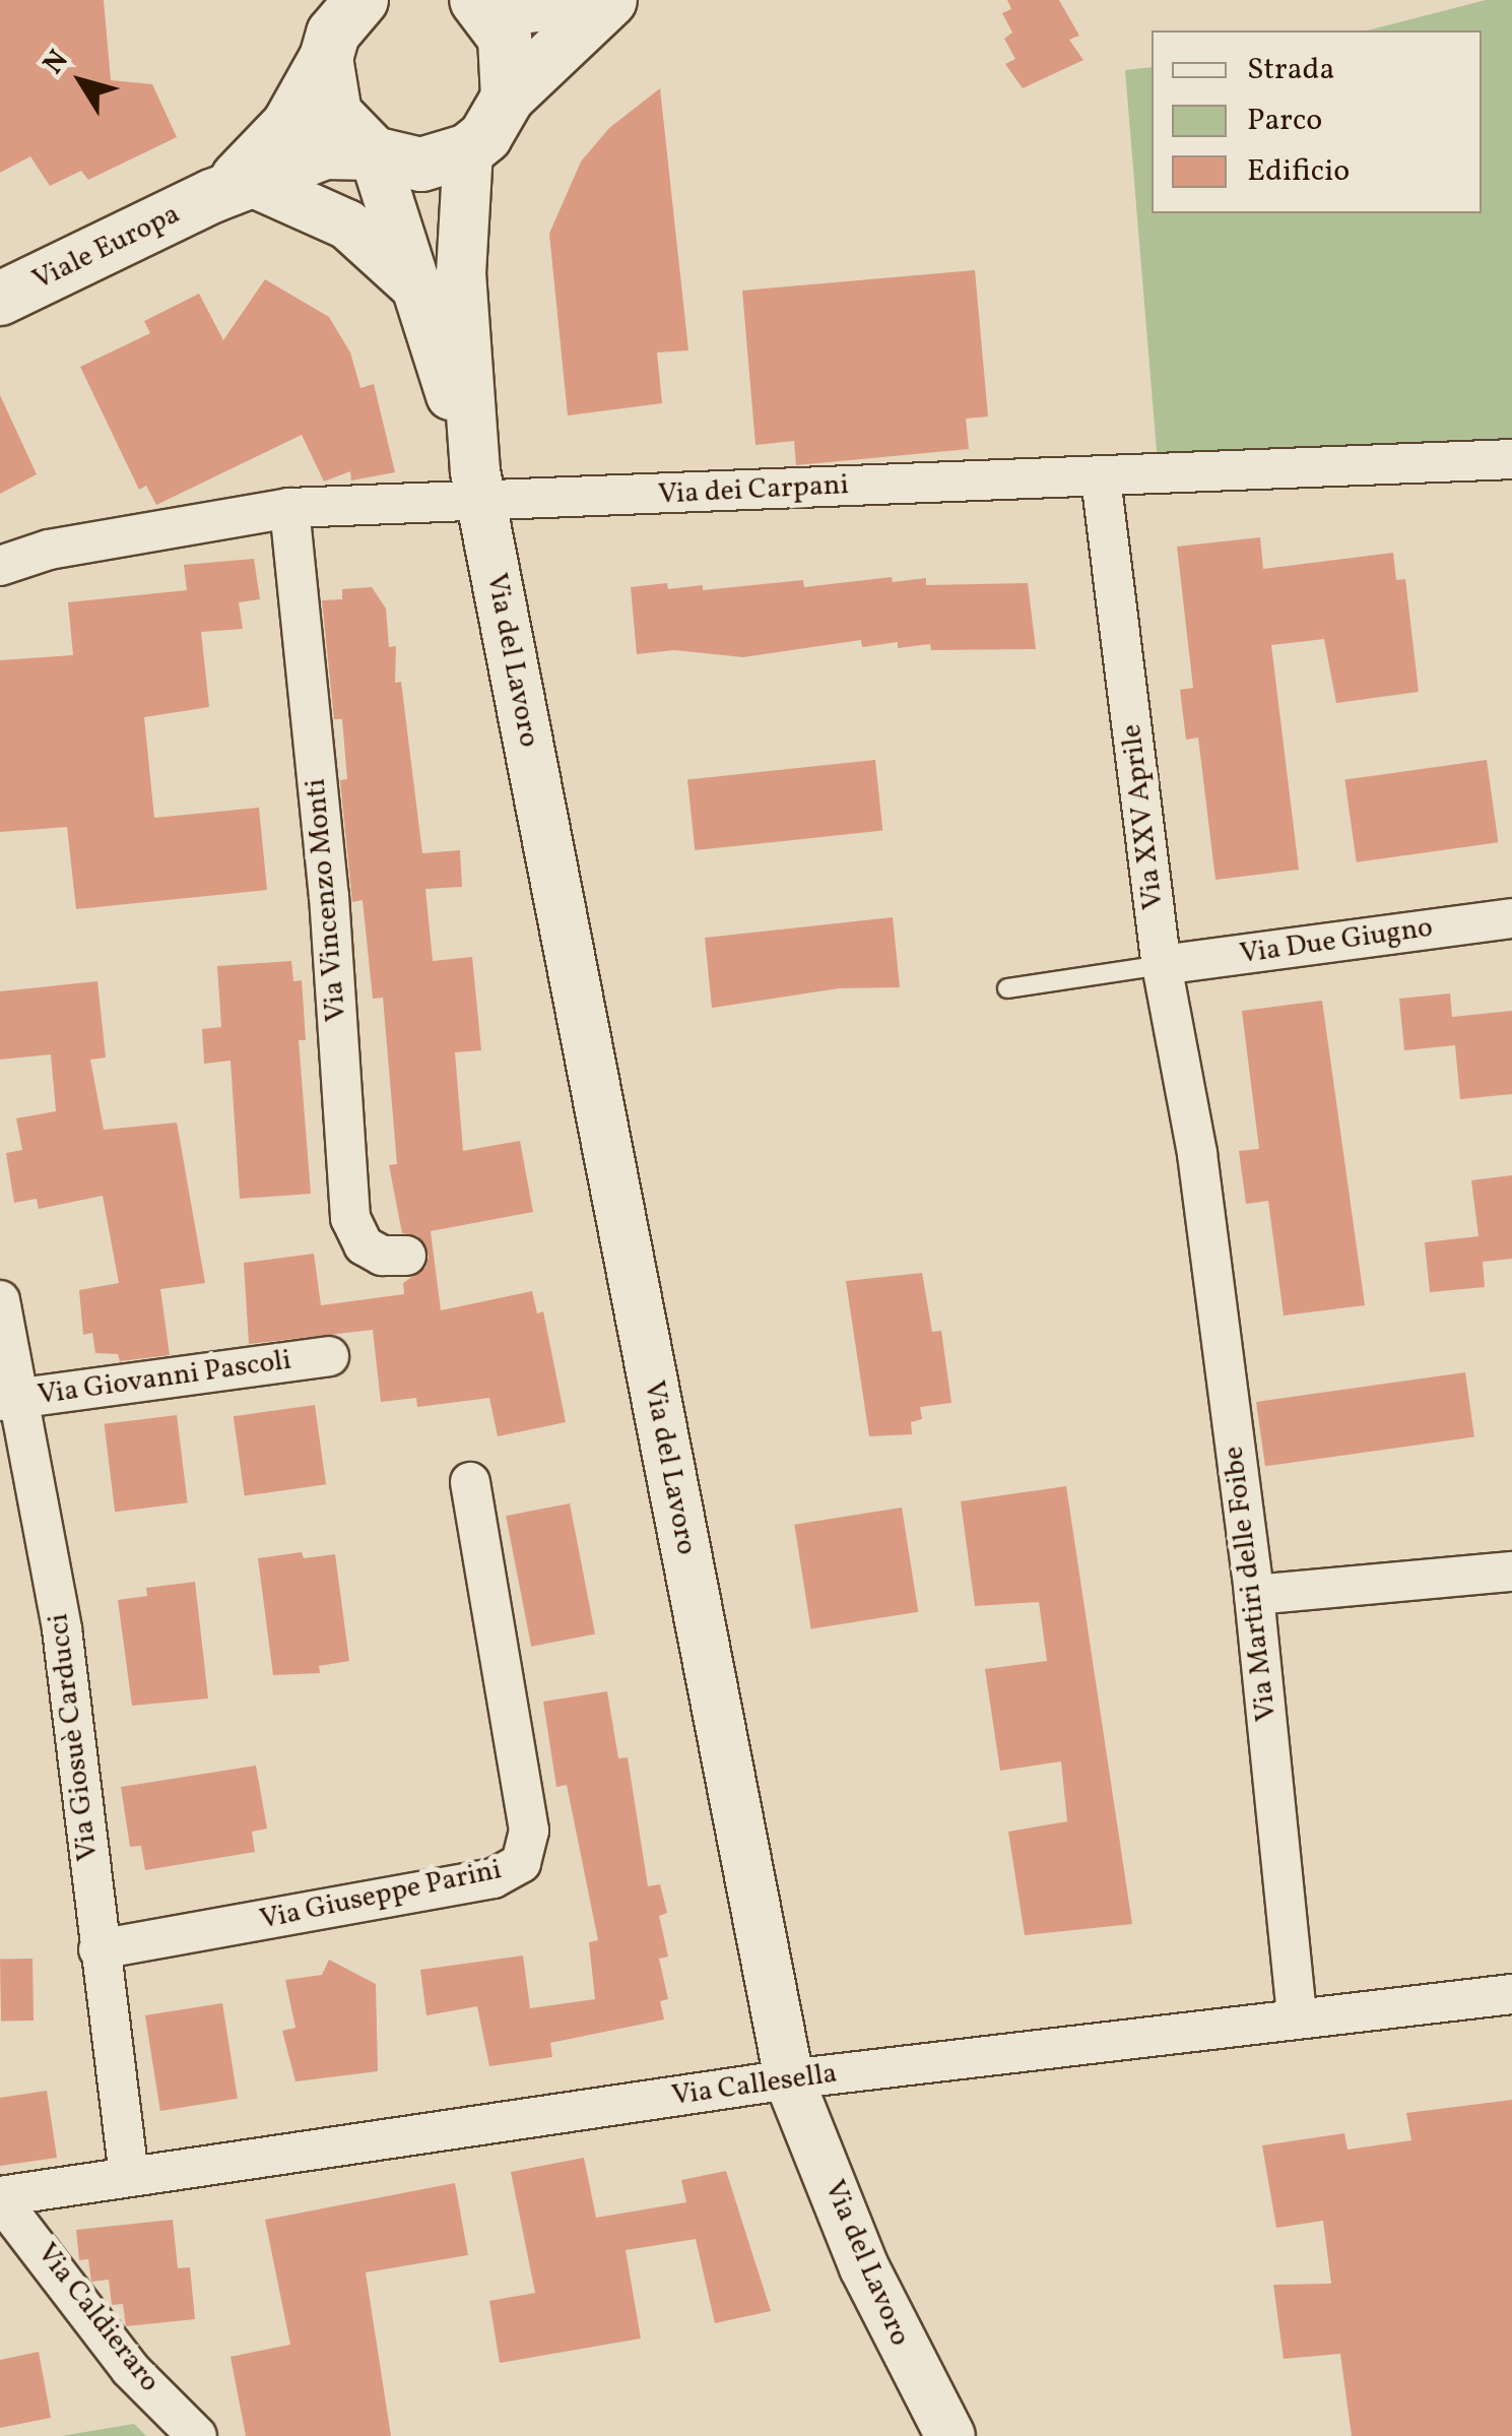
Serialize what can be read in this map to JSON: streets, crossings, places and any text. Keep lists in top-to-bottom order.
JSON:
{
  "streets": {
    "main road": ["Viale Europa"],
    "street": [
      "Via dei Carpani",
      "Via del Lavoro",
      "Via XXV Aprile",
      "Via Vincenzo Monti",
      "Via Due Giugno",
      "Via Giovanni Pascoli",
      "Via Martiri delle Foibe",
      "Via Giosuè Carducci",
      "Via Giuseppe Parini",
      "Via Callesella",
      "Via Caldieraro"
    ]
  },
  "crossings": [
    ["Viale Europa", "Via del Lavoro"],
    ["Via dei Carpani", "Via del Lavoro"],
    ["Via dei Carpani", "Via XXV Aprile"],
    ["Via dei Carpani", "Via Vincenzo Monti"],
    ["Via del Lavoro", "Via Callesella"],
    ["Via XXV Aprile", "Via Due Giugno"],
    ["Via XXV Aprile", "Via Martiri delle Foibe"],
    ["Via Giovanni Pascoli", "Via Giosuè Carducci"],
    ["Via Martiri delle Foibe", "Via Callesella"],
    ["Via Giosuè Carducci", "Via Giuseppe Parini"],
    ["Via Giosuè Carducci", "Via Callesella"],
    ["Via Callesella", "Via Caldieraro"]
  ],
  "legend": ["Strada", "Parco", "Edificio"],
  "north": "top left"
}
